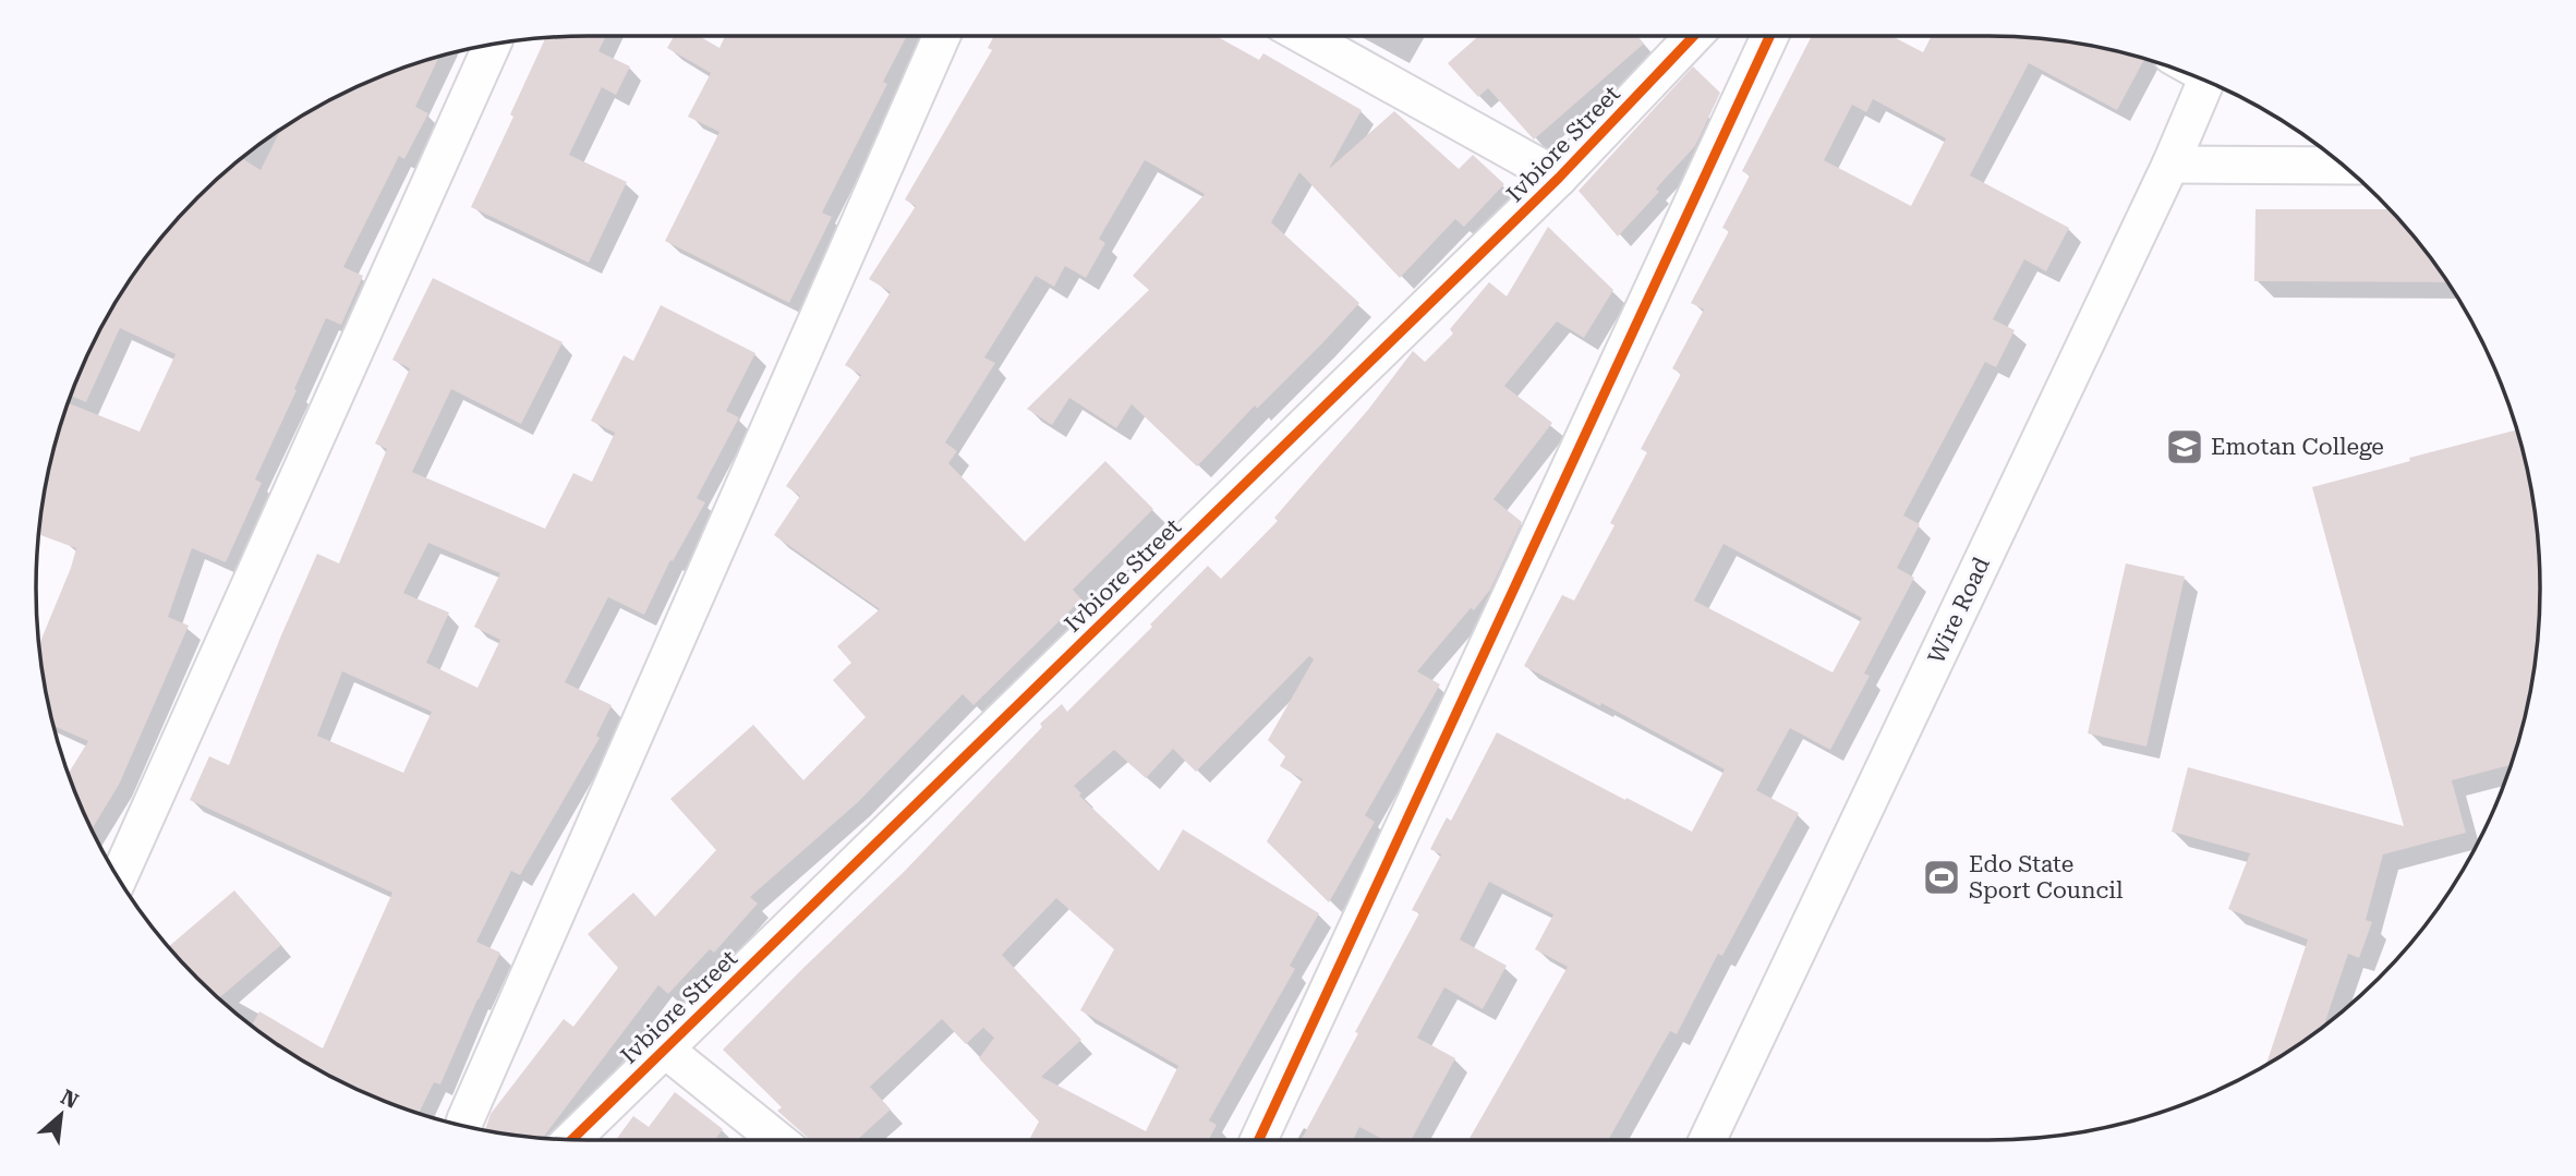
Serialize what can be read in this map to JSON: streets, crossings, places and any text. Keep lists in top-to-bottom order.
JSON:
{
  "streets": {
    "street": ["Ivbiore Street", "Wire Road"]
  },
  "places": {
    "school or university": ["Emotan College"],
    "sports": ["Edo State Sport Council"]
  },
  "north": "top right"
}
